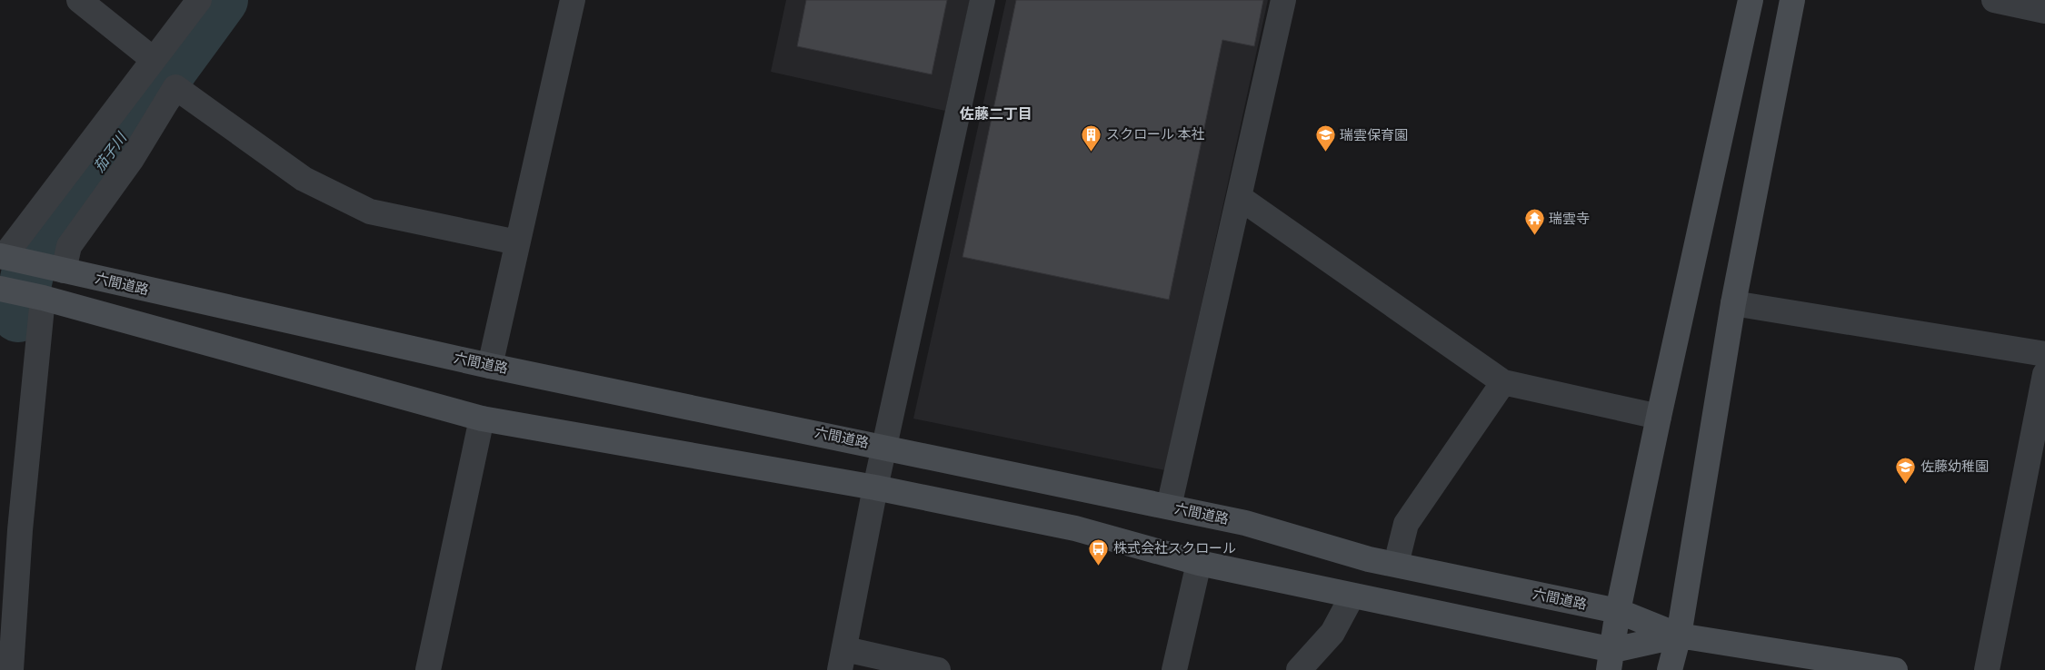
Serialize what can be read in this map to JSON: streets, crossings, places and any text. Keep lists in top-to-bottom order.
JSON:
{
  "streets": {
    "street": ["六間道路"]
  },
  "districts": ["佐藤二丁目"],
  "water": ["茄子川"],
  "places": {
    "building": ["スクロール 本社"],
    "school or university": ["瑞雲保育園", "佐藤幼稚園"],
    "temple": ["瑞雲寺"],
    "bus stop": ["株式会社スクロール"]
  }
}
